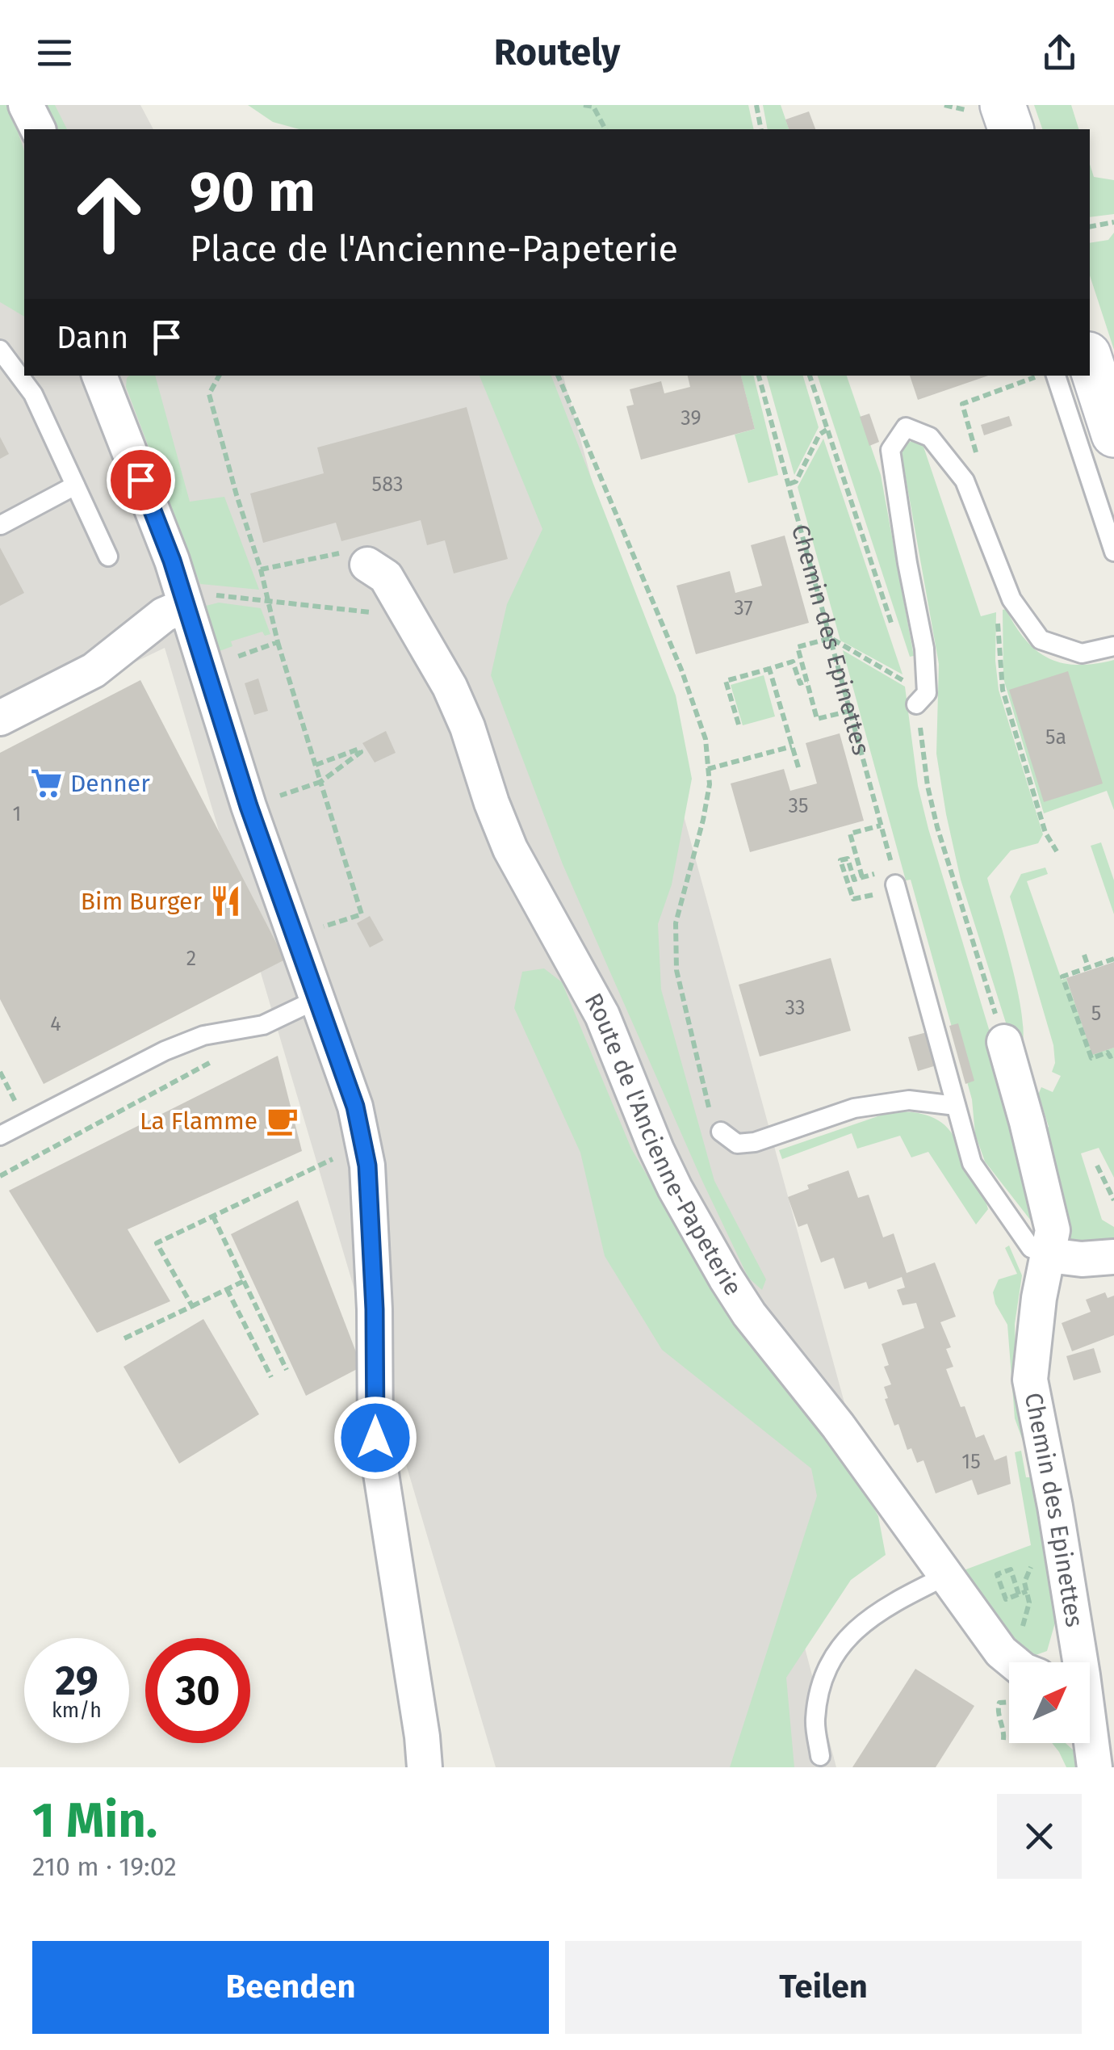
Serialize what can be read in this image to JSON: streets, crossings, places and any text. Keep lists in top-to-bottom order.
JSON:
{
  "streets": {
    "street": ["Chemin des Epinettes", "Route de l'Ancienne-Papeterie"]
  },
  "places": {
    "supermarket": ["Denner"],
    "restaurant": ["Bim Burger"],
    "cafe": ["La Flamme"]
  },
  "house_numbers": [
    "39",
    "583",
    "37",
    "5a",
    "35",
    "1",
    "2",
    "33",
    "5",
    "4",
    "15"
  ],
  "north": "top right",
  "page": {
    "header": "Routely",
    "turn": ["90 m", "Place de l'Ancienne-Papeterie"],
    "then": "Dann",
    "speed": "29 km/h",
    "limit": "30",
    "heading": ["1 Min.", "210 m · 19:02"],
    "buttons": ["Beenden", "Teilen"]
  }
}
